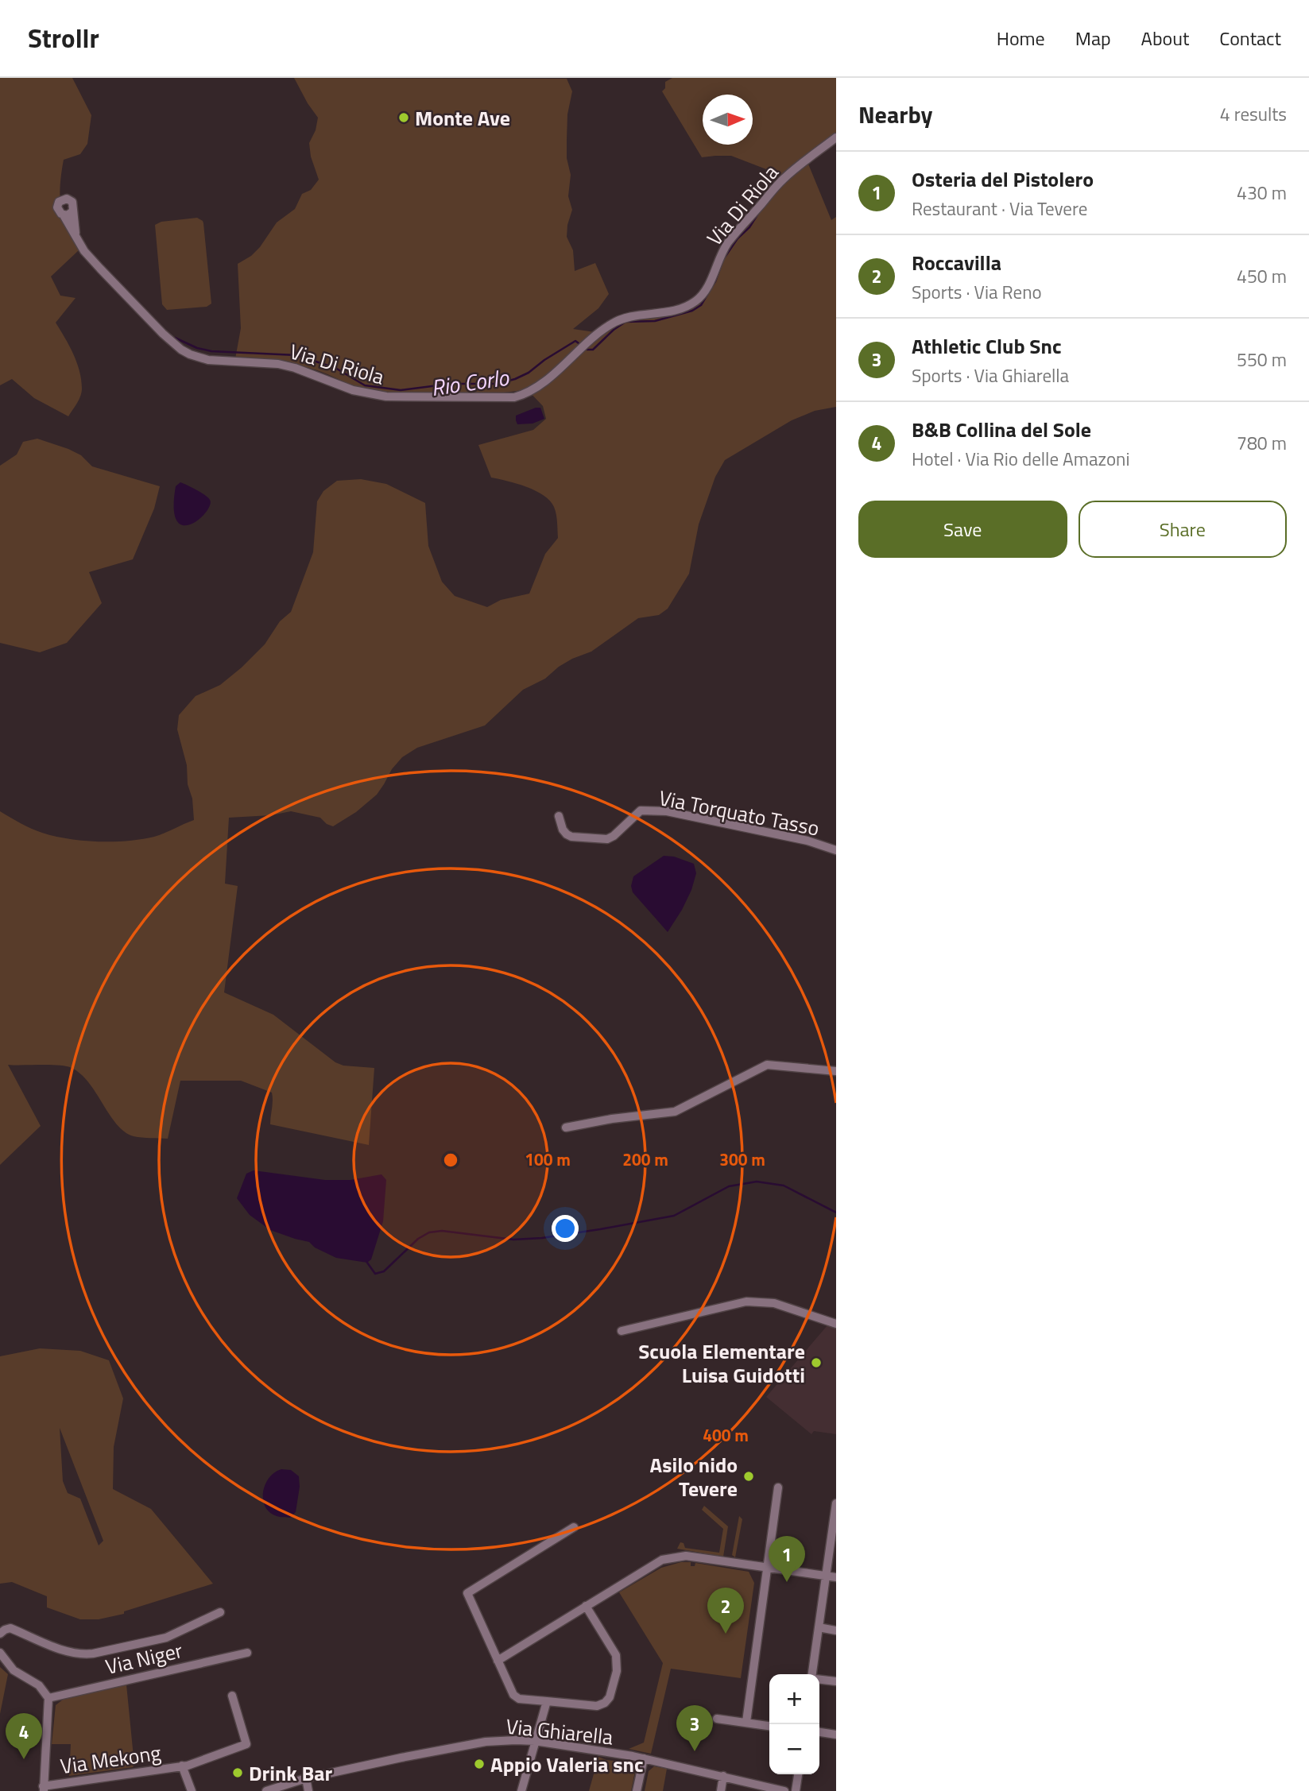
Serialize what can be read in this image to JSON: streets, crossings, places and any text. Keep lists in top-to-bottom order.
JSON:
{
  "streets": {
    "street": [
      "Via Di Riola",
      "Via Torquato Tasso",
      "Via Niger",
      "Via Ghiarella",
      "Via Mekong"
    ]
  },
  "water": ["Rio Corlo"],
  "places": [
    "Monte Ave",
    "Scuola Elementare Luisa Guidotti",
    "Asilo nido Tevere",
    "Appio Valeria snc",
    "Drink Bar"
  ],
  "north": "right",
  "page": {
    "header": "Strollr",
    "nav": [
      "Home",
      "Map",
      "About",
      "Contact"
    ],
    "heading": ["Nearby", "4 results"],
    "list": [
      {
        "mark": "1",
        "name": "Osteria del Pistolero",
        "note": "Restaurant · Via Tevere",
        "value": "430 m"
      },
      {
        "mark": "2",
        "name": "Roccavilla",
        "note": "Sports · Via Reno",
        "value": "450 m"
      },
      {
        "mark": "3",
        "name": "Athletic Club Snc",
        "note": "Sports · Via Ghiarella",
        "value": "550 m"
      },
      {
        "mark": "4",
        "name": "B&B Collina del Sole",
        "note": "Hotel · Via Rio delle Amazoni",
        "value": "780 m"
      }
    ],
    "buttons": ["Save", "Share"],
    "pins": [
      "1",
      "2",
      "3",
      "4"
    ],
    "map_buttons": ["+", "−"]
  },
  "rings": [
    "100 m",
    "200 m",
    "300 m",
    "400 m"
  ]
}
